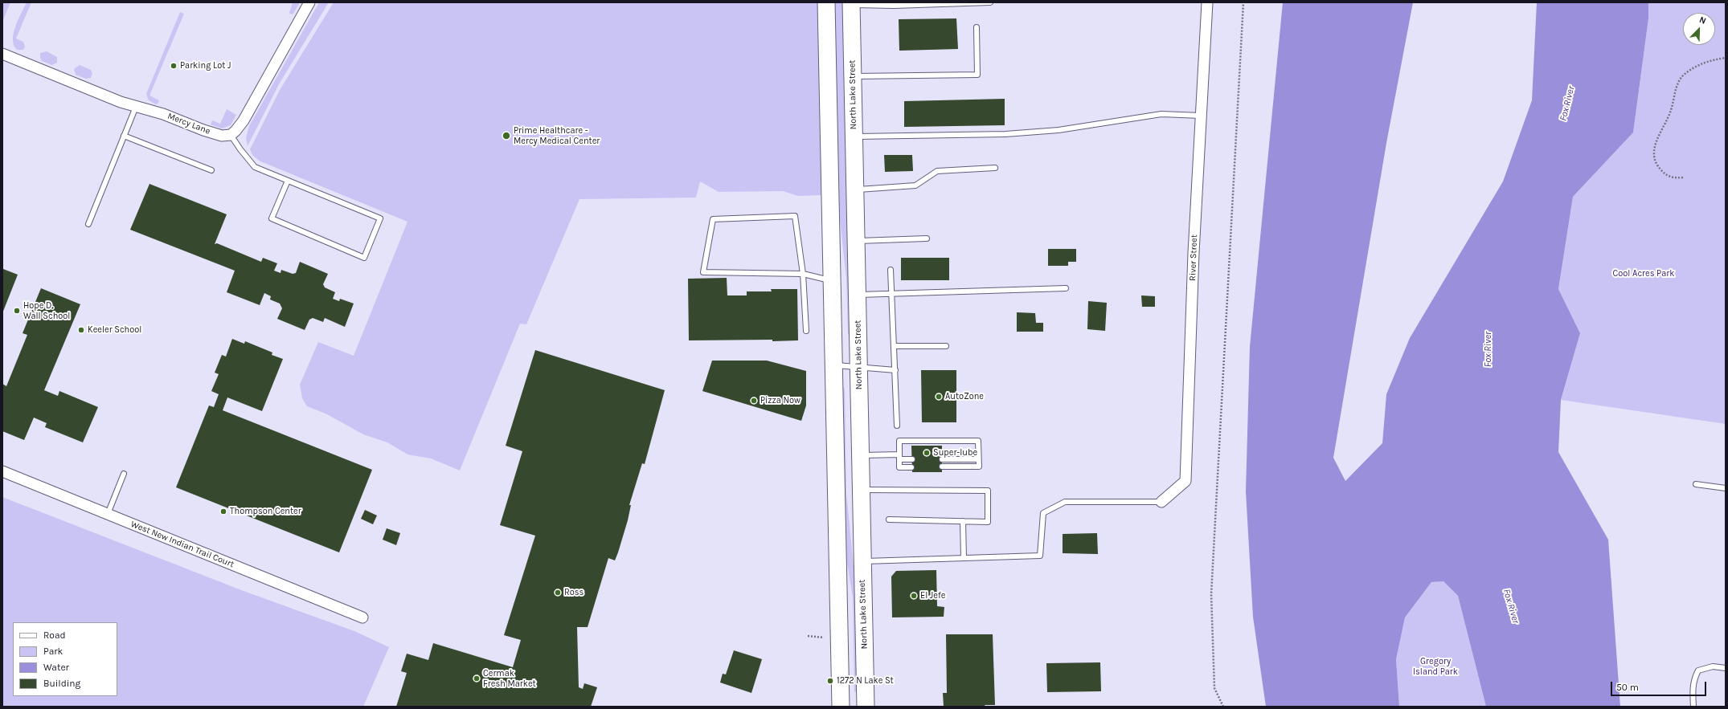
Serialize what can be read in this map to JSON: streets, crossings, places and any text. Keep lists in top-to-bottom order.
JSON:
{
  "streets": {
    "main road": ["North Lake Street"],
    "street": ["Mercy Lane", "River Street", "West New Indian Trail Court"]
  },
  "water": ["Fox River"],
  "parks": ["Cool Acres Park", "Gregory Island Park"],
  "places": [
    "Parking Lot J",
    "Prime Healthcare - Mercy Medical Center",
    "Hope D. Wall School",
    "Keeler School",
    "AutoZone",
    "Pizza Now",
    "Super-lube",
    "Thompson Center",
    "Ross",
    "El Jefe",
    "Cermak Fresh Market",
    "1272 N Lake St"
  ],
  "legend": [
    "Road",
    "Park",
    "Water",
    "Building"
  ],
  "scale_bar": "50 m",
  "north": "top right"
}
